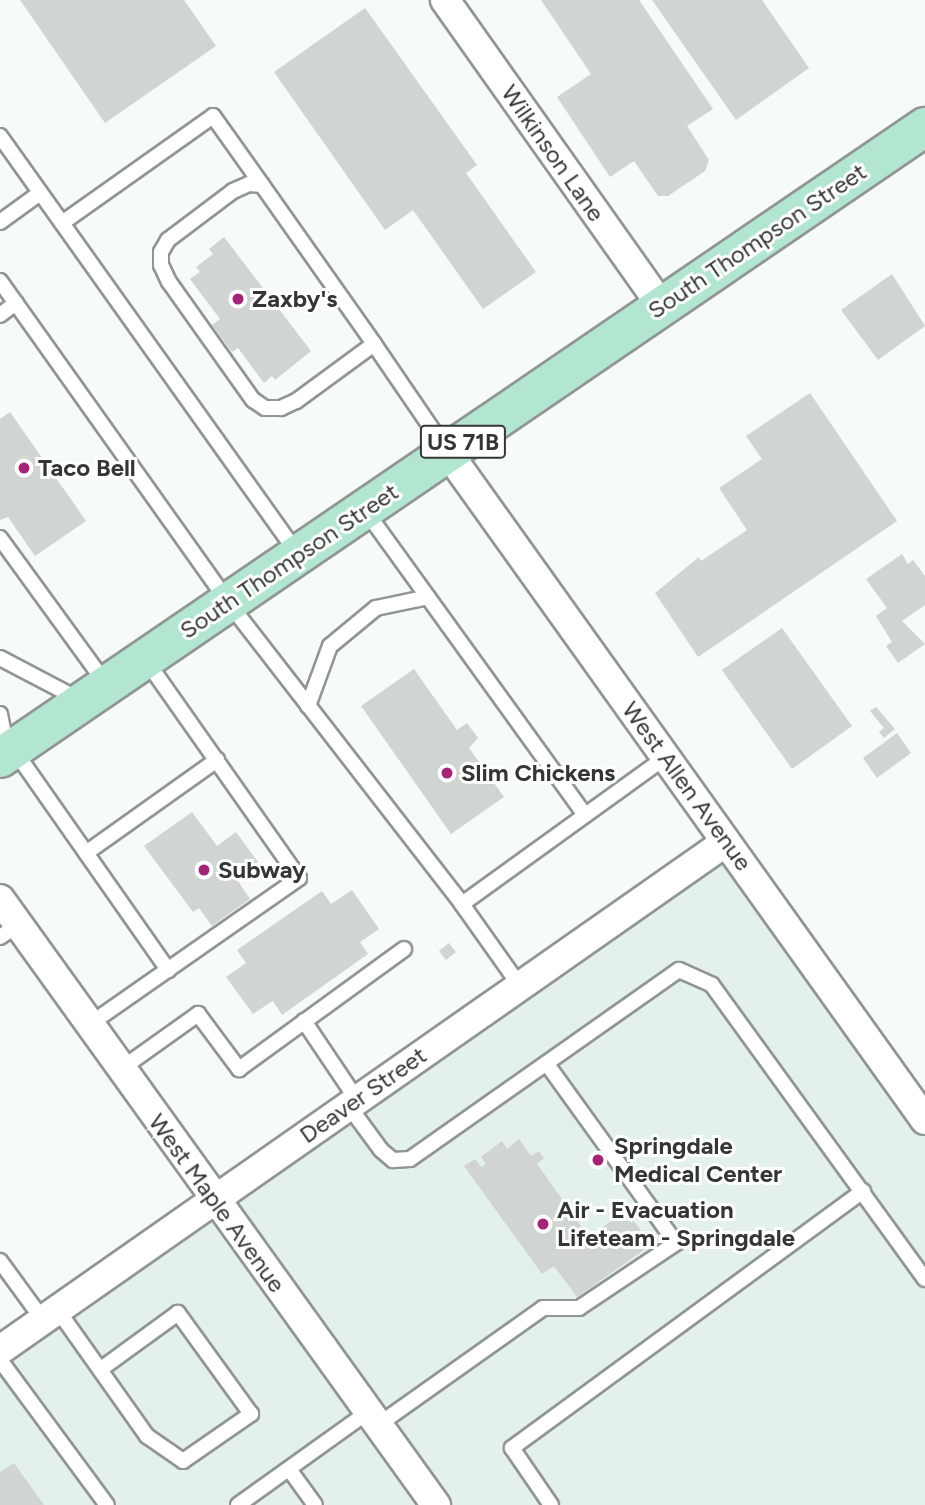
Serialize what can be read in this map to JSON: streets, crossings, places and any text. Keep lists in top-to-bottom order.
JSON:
{
  "streets": {
    "main road": ["South Thompson Street", "US 71B"],
    "street": [
      "Wilkinson Lane",
      "West Allen Avenue",
      "Deaver Street",
      "West Maple Avenue"
    ]
  },
  "crossings": [
    ["Wilkinson Lane", "South Thompson Street"],
    ["South Thompson Street", "West Allen Avenue"],
    ["West Allen Avenue", "Deaver Street"],
    ["Deaver Street", "West Maple Avenue"]
  ],
  "places": [
    "Zaxby's",
    "Taco Bell",
    "Slim Chickens",
    "Subway",
    "Springdale Medical Center",
    "Air - Evacuation Lifeteam - Springdale"
  ]
}
